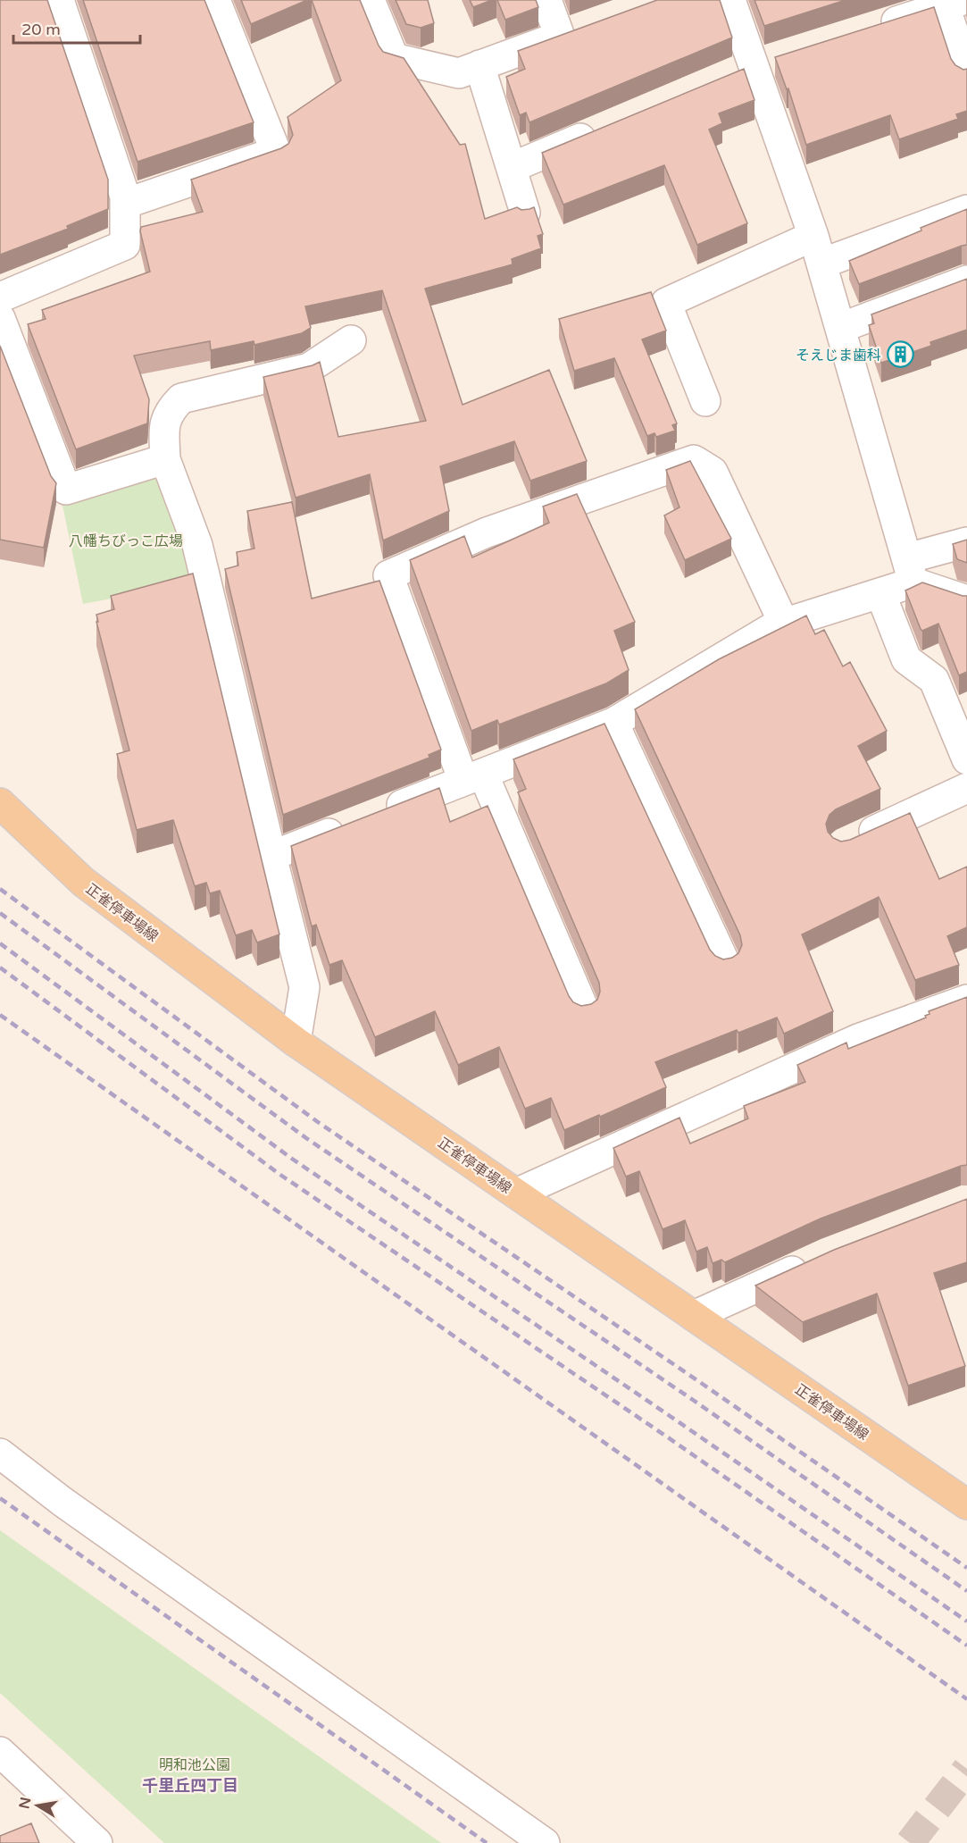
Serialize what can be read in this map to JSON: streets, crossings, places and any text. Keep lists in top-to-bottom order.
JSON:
{
  "streets": {
    "main road": ["正雀停車場線"]
  },
  "districts": ["千里丘四丁目"],
  "parks": ["八幡ちびっこ広場", "明和池公園"],
  "places": {
    "building": ["そえじま歯科"]
  },
  "scale_bar": "20 m",
  "north": "left"
}
